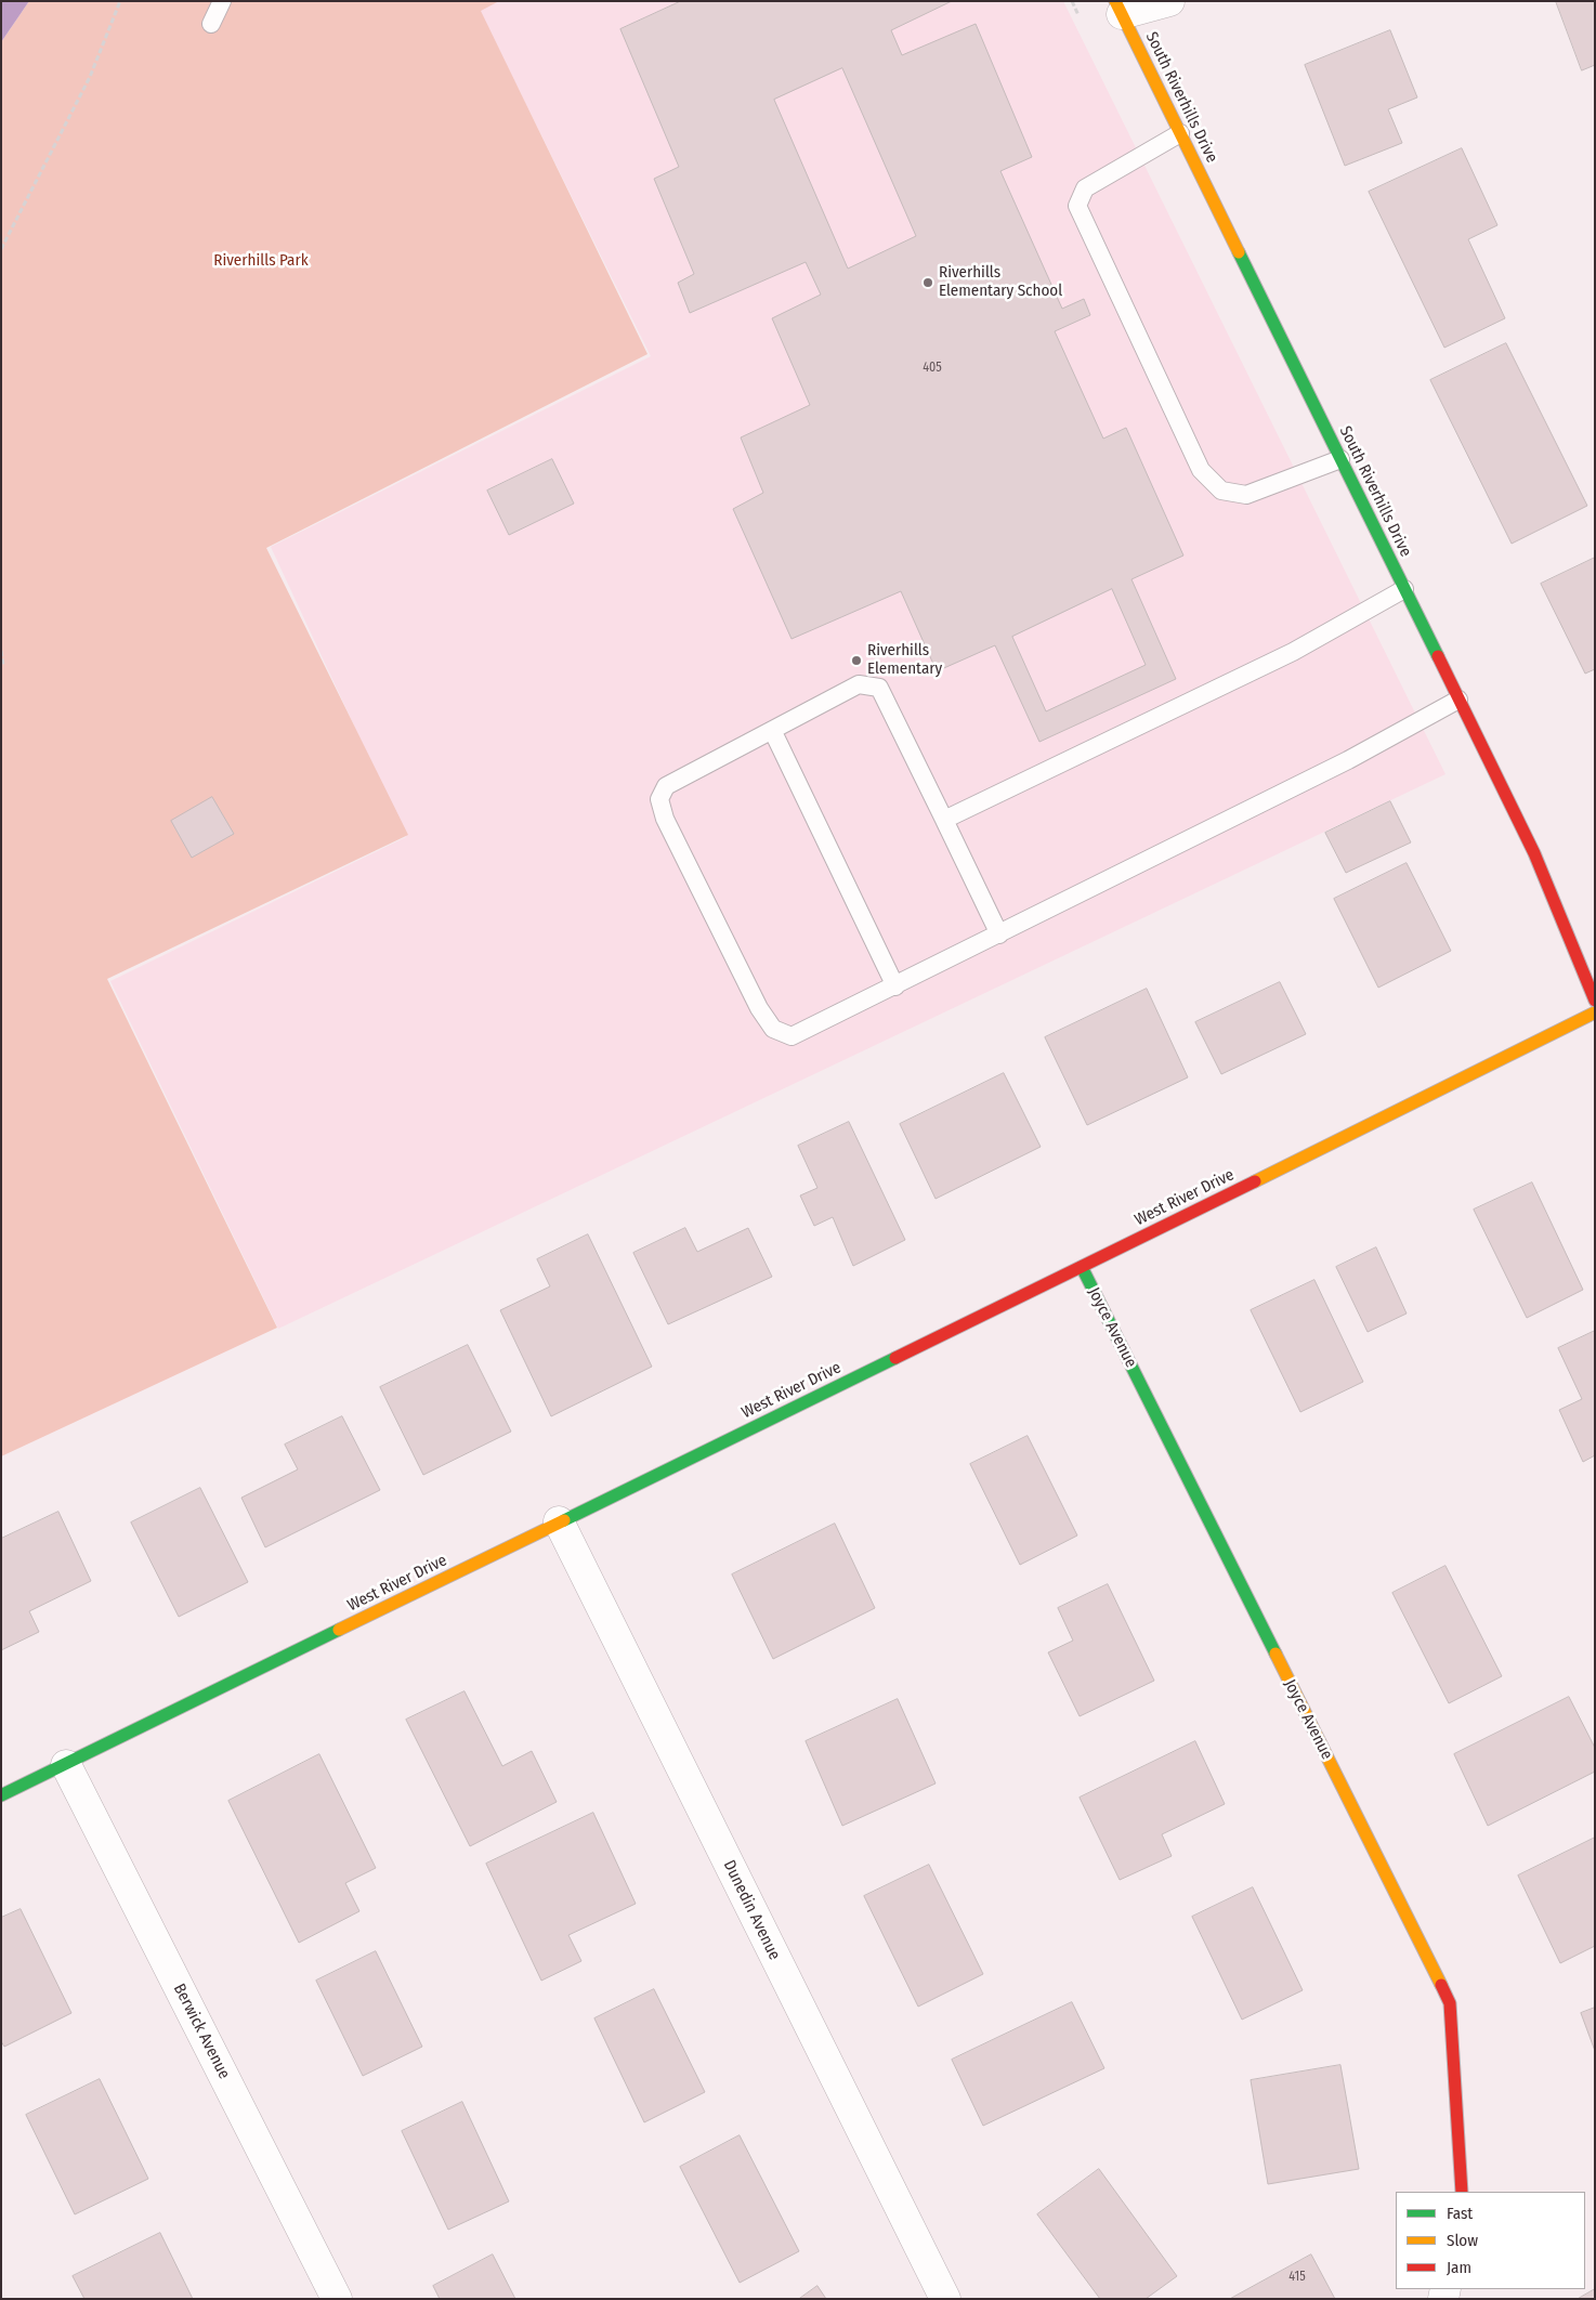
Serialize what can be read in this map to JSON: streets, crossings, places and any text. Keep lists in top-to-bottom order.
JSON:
{
  "streets": {
    "street": [
      "South Riverhills Drive",
      "West River Drive",
      "Joyce Avenue",
      "Dunedin Avenue",
      "Berwick Avenue"
    ]
  },
  "crossings": [
    ["West River Drive", "Joyce Avenue"],
    ["West River Drive", "Dunedin Avenue"],
    ["West River Drive", "Berwick Avenue"]
  ],
  "parks": ["Riverhills Park"],
  "places": ["Riverhills Elementary School", "Riverhills Elementary"],
  "house_numbers": ["405", "415"],
  "legend": ["Fast", "Slow", "Jam"]
}
